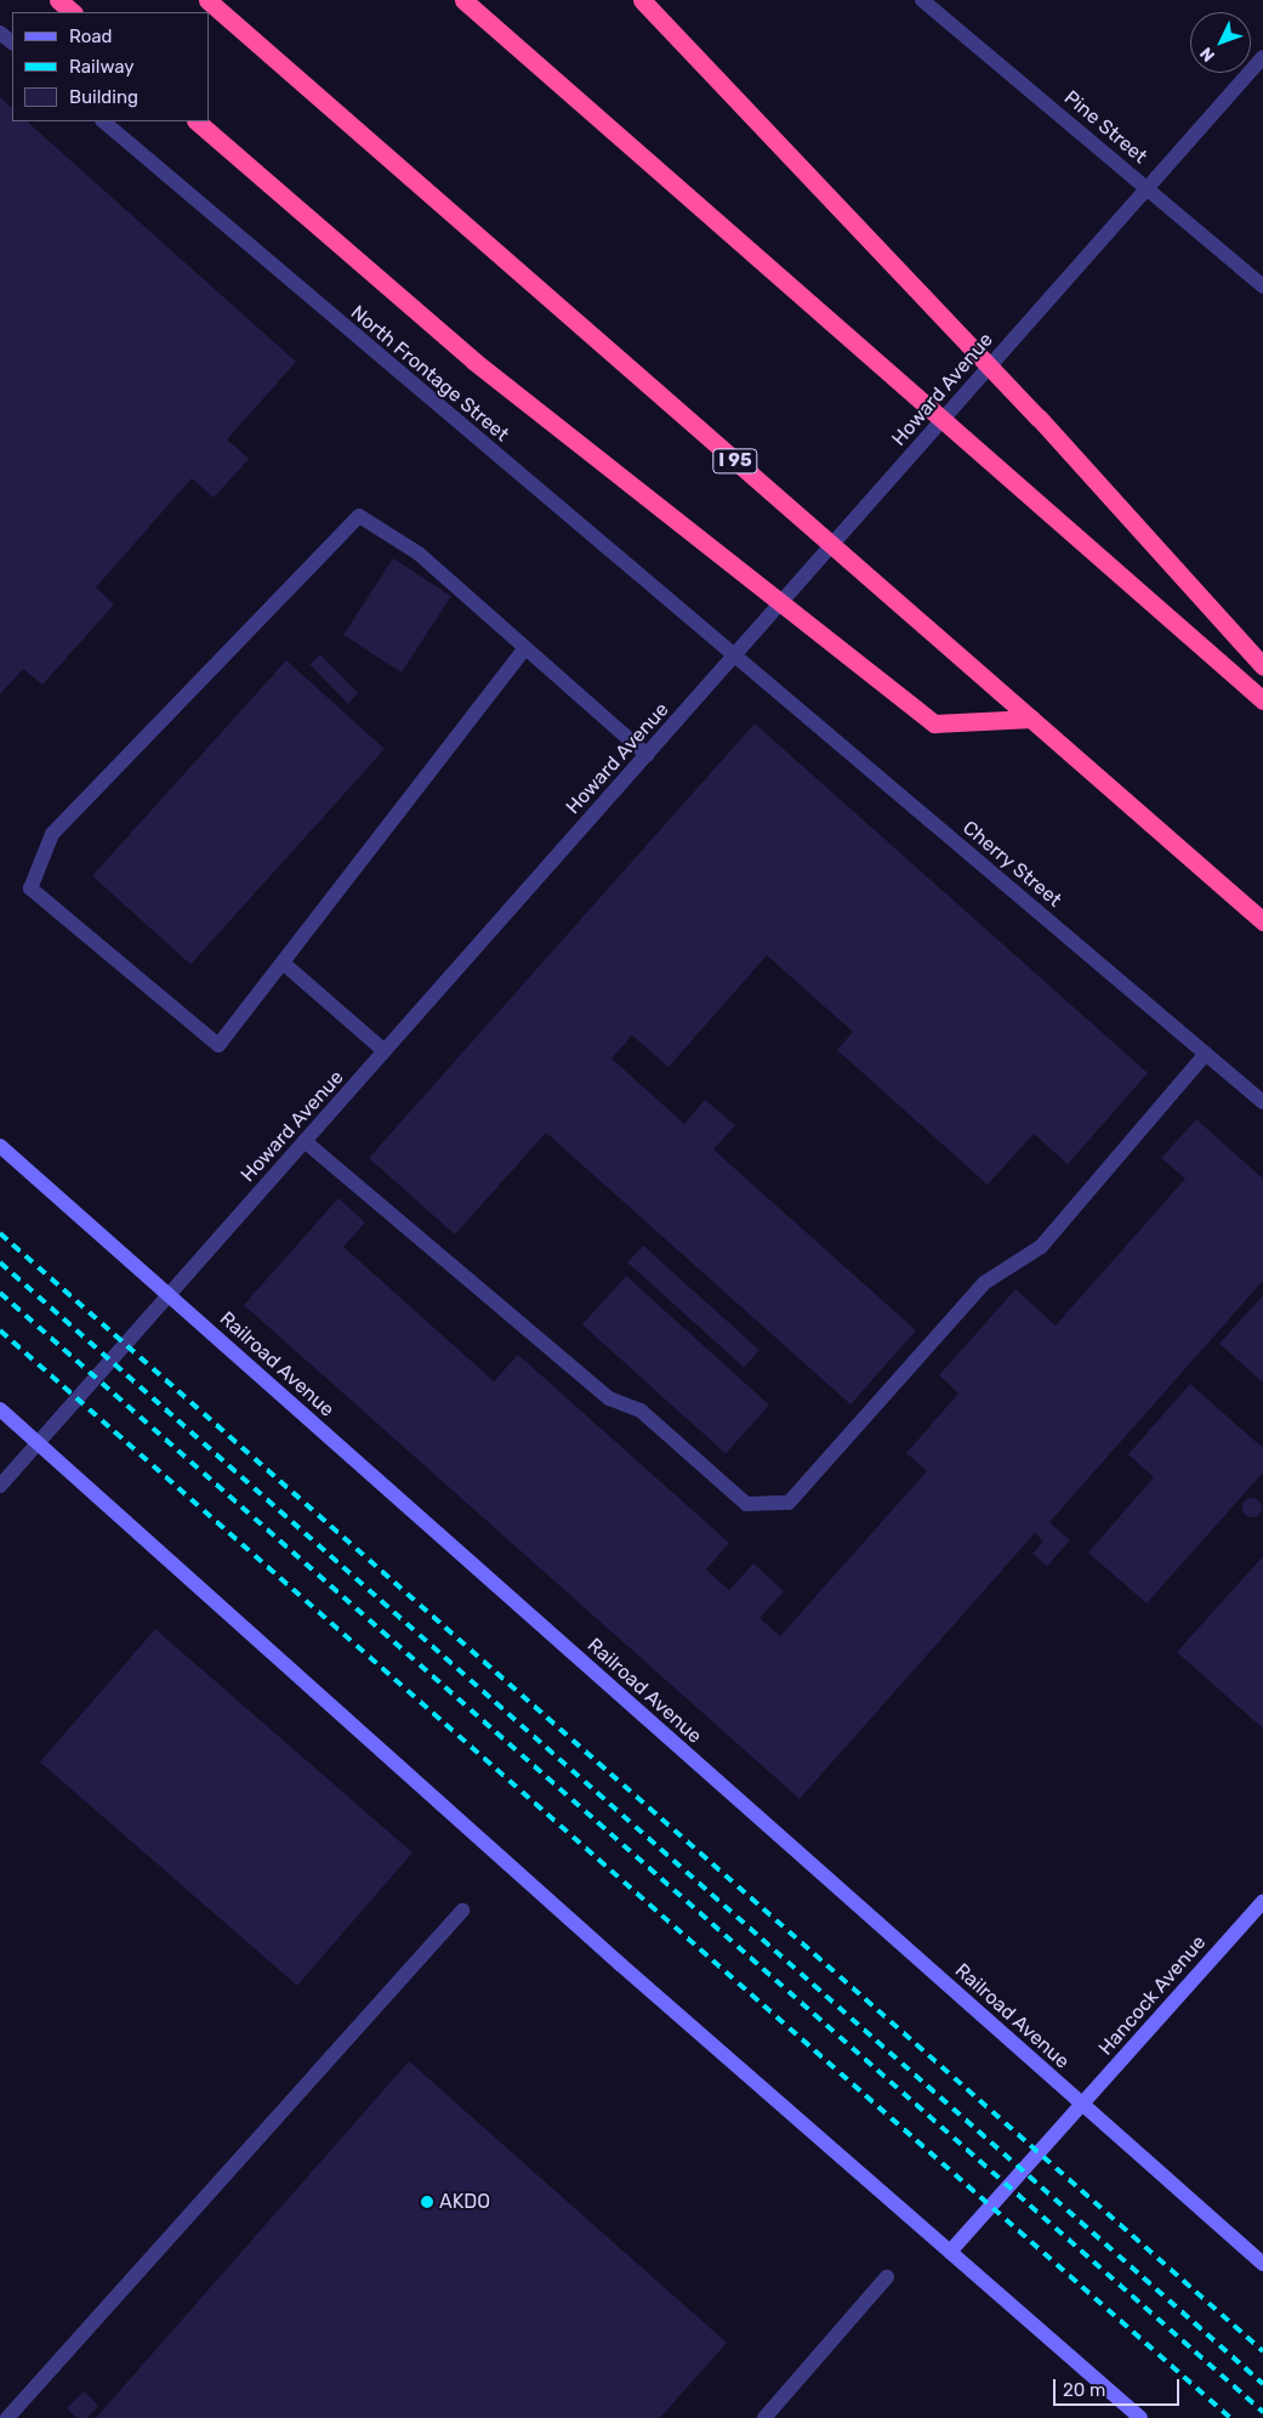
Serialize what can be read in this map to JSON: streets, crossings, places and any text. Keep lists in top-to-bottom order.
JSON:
{
  "streets": {
    "highway": ["I 95"],
    "street": [
      "Pine Street",
      "North Frontage Street",
      "Howard Avenue",
      "Cherry Street",
      "Railroad Avenue",
      "Hancock Avenue"
    ]
  },
  "crossings": [
    ["Pine Street", "Howard Avenue"],
    ["North Frontage Street", "Howard Avenue"],
    ["North Frontage Street", "Cherry Street"],
    ["Howard Avenue", "Cherry Street"],
    ["Howard Avenue", "Railroad Avenue"],
    ["Railroad Avenue", "Hancock Avenue"]
  ],
  "places": ["AKDO"],
  "legend": ["Road", "Railway", "Building"],
  "scale_bar": "20 m",
  "north": "bottom left"
}
